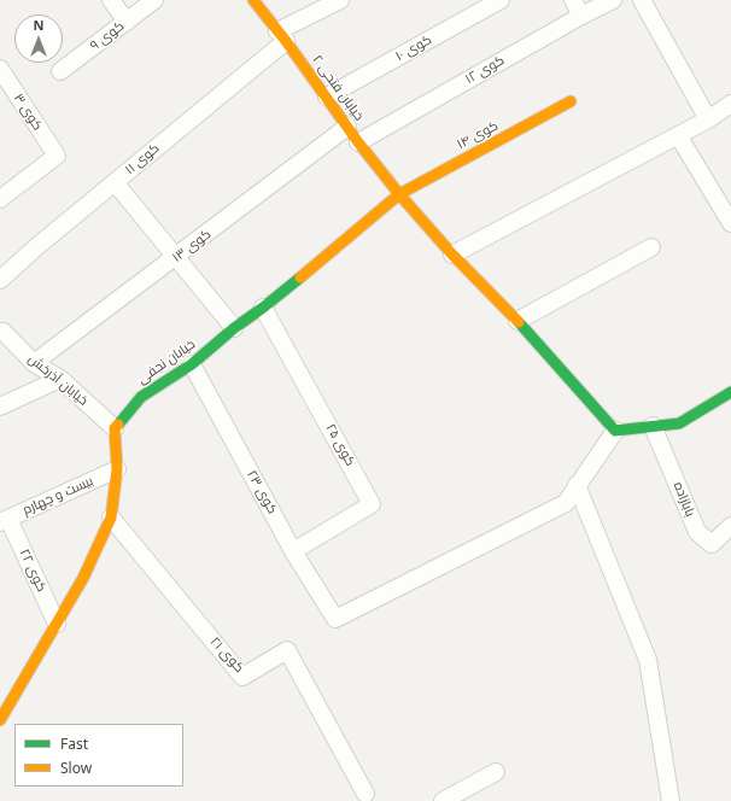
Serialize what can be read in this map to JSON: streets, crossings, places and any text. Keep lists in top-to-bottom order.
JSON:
{
  "streets": {
    "street": [
      "کوی ۹",
      "کوی ۱۰",
      "کوی ۱۲",
      "خیابان فتحی ۲",
      "کوی ۳",
      "کوی ۱۴",
      "کوی ۱۱",
      "کوی ۱۳",
      "خیابان نجفی",
      "خیابان آذرخش",
      "کوی ۲۵",
      "کوی ۲۳",
      "بیست و چهارم",
      "بابازاده",
      "کوی ۲۲",
      "کوی ۲۱"
    ]
  },
  "crossings": [
    ["کوی ۱۰", "خیابان فتحی ۲"],
    ["کوی ۱۲", "خیابان فتحی ۲"],
    ["خیابان فتحی ۲", "کوی ۱۴"],
    ["خیابان فتحی ۲", "کوی ۱۱"],
    ["خیابان فتحی ۲", "کوی ۱۳"],
    ["خیابان فتحی ۲", "خیابان نجفی"],
    ["کوی ۱۴", "خیابان نجفی"],
    ["کوی ۱۳", "خیابان آذرخش"],
    ["خیابان نجفی", "خیابان آذرخش"],
    ["خیابان نجفی", "کوی ۲۵"],
    ["خیابان نجفی", "کوی ۲۳"],
    ["کوی ۲۵", "کوی ۲۳"],
    ["بیست و چهارم", "کوی ۲۲"]
  ],
  "legend": ["Fast", "Slow"],
  "north": "top"
}
